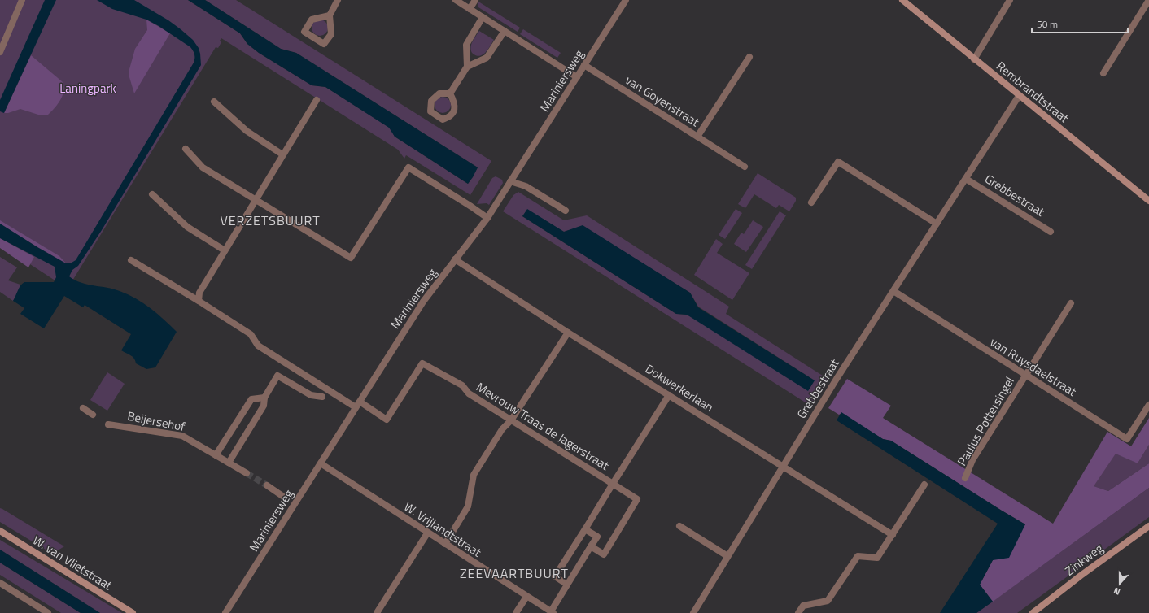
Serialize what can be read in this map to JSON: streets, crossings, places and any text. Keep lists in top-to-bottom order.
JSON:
{
  "streets": {
    "street": [
      "Mariniersweg",
      "Rembrandtstraat",
      "van Goyenstraat",
      "Grebbestraat",
      "van Ruysdaelstraat",
      "Dokwerkerlaan",
      "Beijersehof",
      "Paulus Pottersingel",
      "Mevrouw Traas de Jagerstraat",
      "W. Vrijlandtstraat",
      "Zinkweg",
      "W. van Vlietstraat"
    ]
  },
  "crossings": [
    ["Mariniersweg", "van Goyenstraat"],
    ["Mariniersweg", "Dokwerkerlaan"],
    ["Mariniersweg", "Mevrouw Traas de Jagerstraat"],
    ["Mariniersweg", "W. Vrijlandtstraat"],
    ["Rembrandtstraat", "Grebbestraat"],
    ["Grebbestraat", "van Ruysdaelstraat"],
    ["Grebbestraat", "Dokwerkerlaan"],
    ["van Ruysdaelstraat", "Paulus Pottersingel"]
  ],
  "districts": ["VERZETSBUURT", "ZEEVAARTBUURT"],
  "parks": ["Laningpark"],
  "scale_bar": "50 m",
  "north": "bottom"
}
